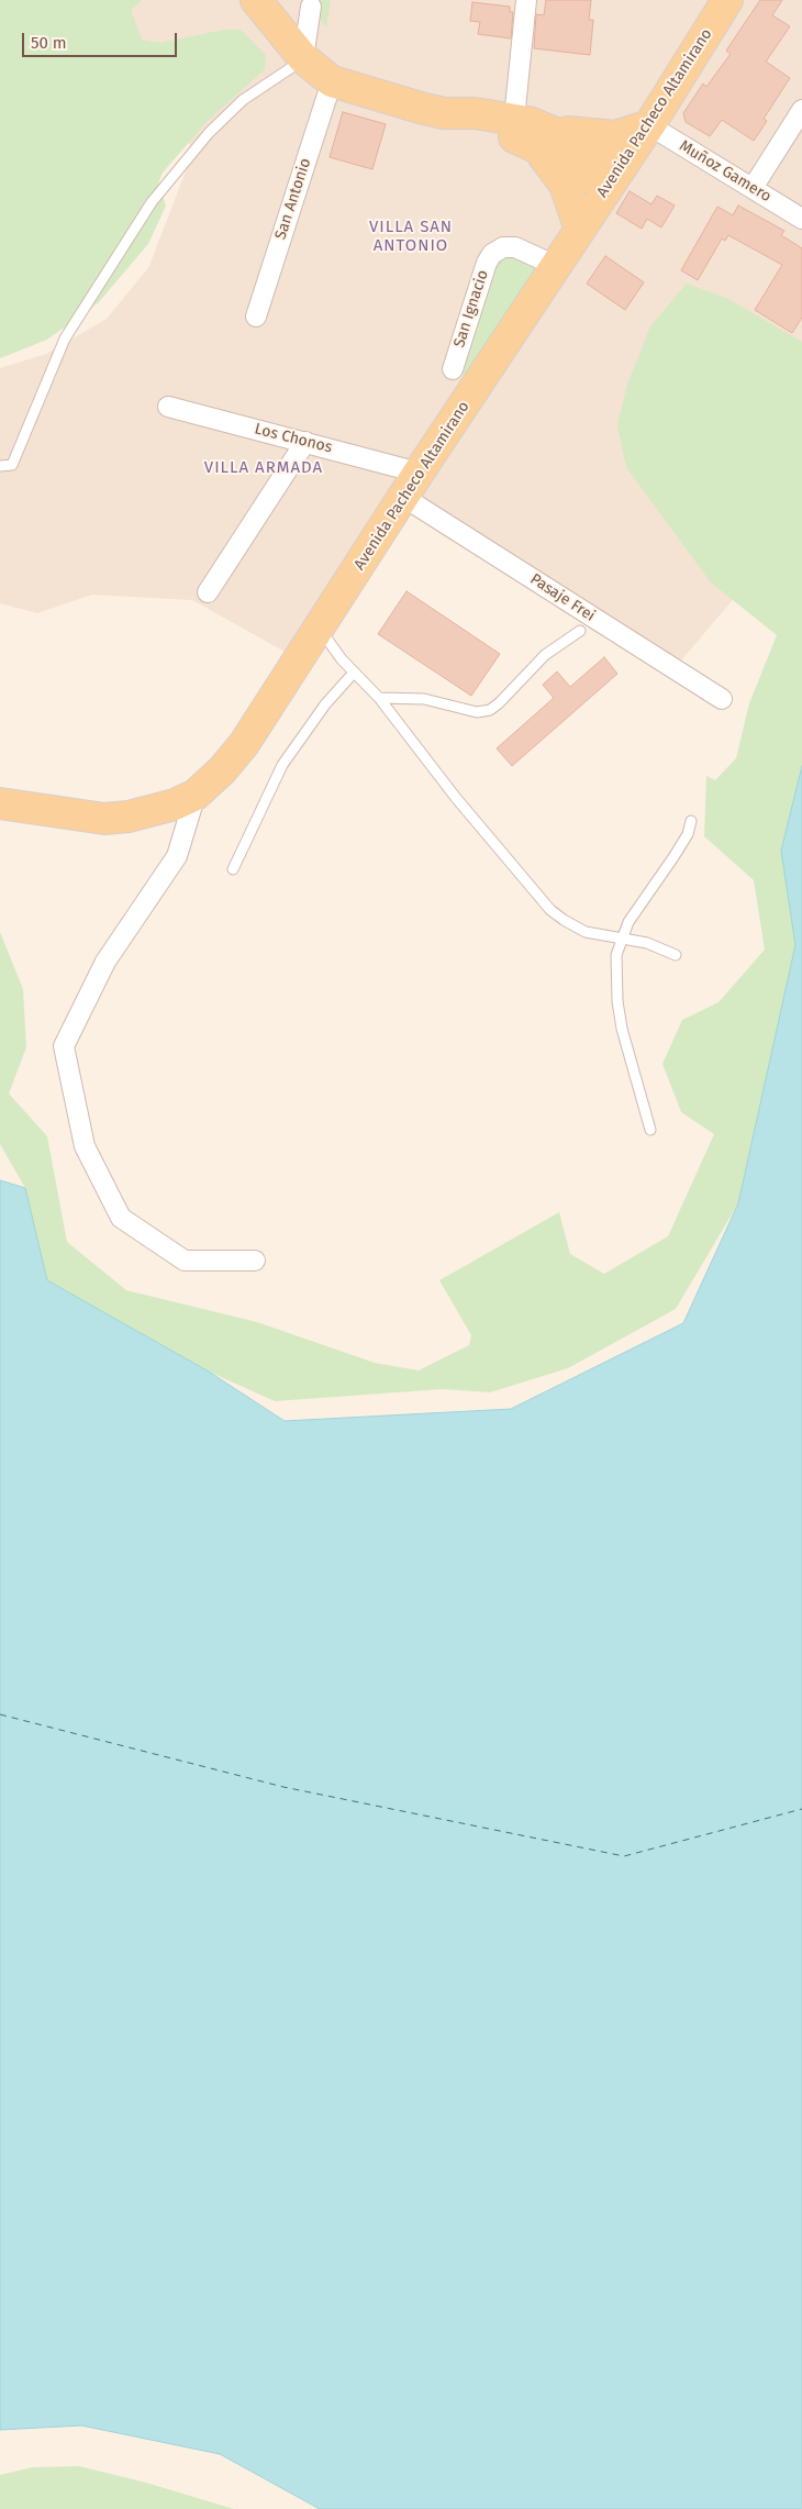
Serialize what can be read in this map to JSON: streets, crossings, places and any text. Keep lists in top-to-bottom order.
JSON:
{
  "streets": {
    "main road": ["Avenida Pacheco Altamirano"],
    "street": [
      "Muñoz Gamero",
      "San Antonio",
      "San Ignacio",
      "Los Chonos",
      "Pasaje Frei"
    ]
  },
  "crossings": [
    ["Avenida Pacheco Altamirano", "Muñoz Gamero"],
    ["Avenida Pacheco Altamirano", "San Ignacio"],
    ["Avenida Pacheco Altamirano", "Los Chonos"],
    ["Avenida Pacheco Altamirano", "Pasaje Frei"],
    ["Los Chonos", "Pasaje Frei"]
  ],
  "districts": ["VILLA SAN ANTONIO", "VILLA ARMADA"],
  "scale_bar": "50 m"
}
